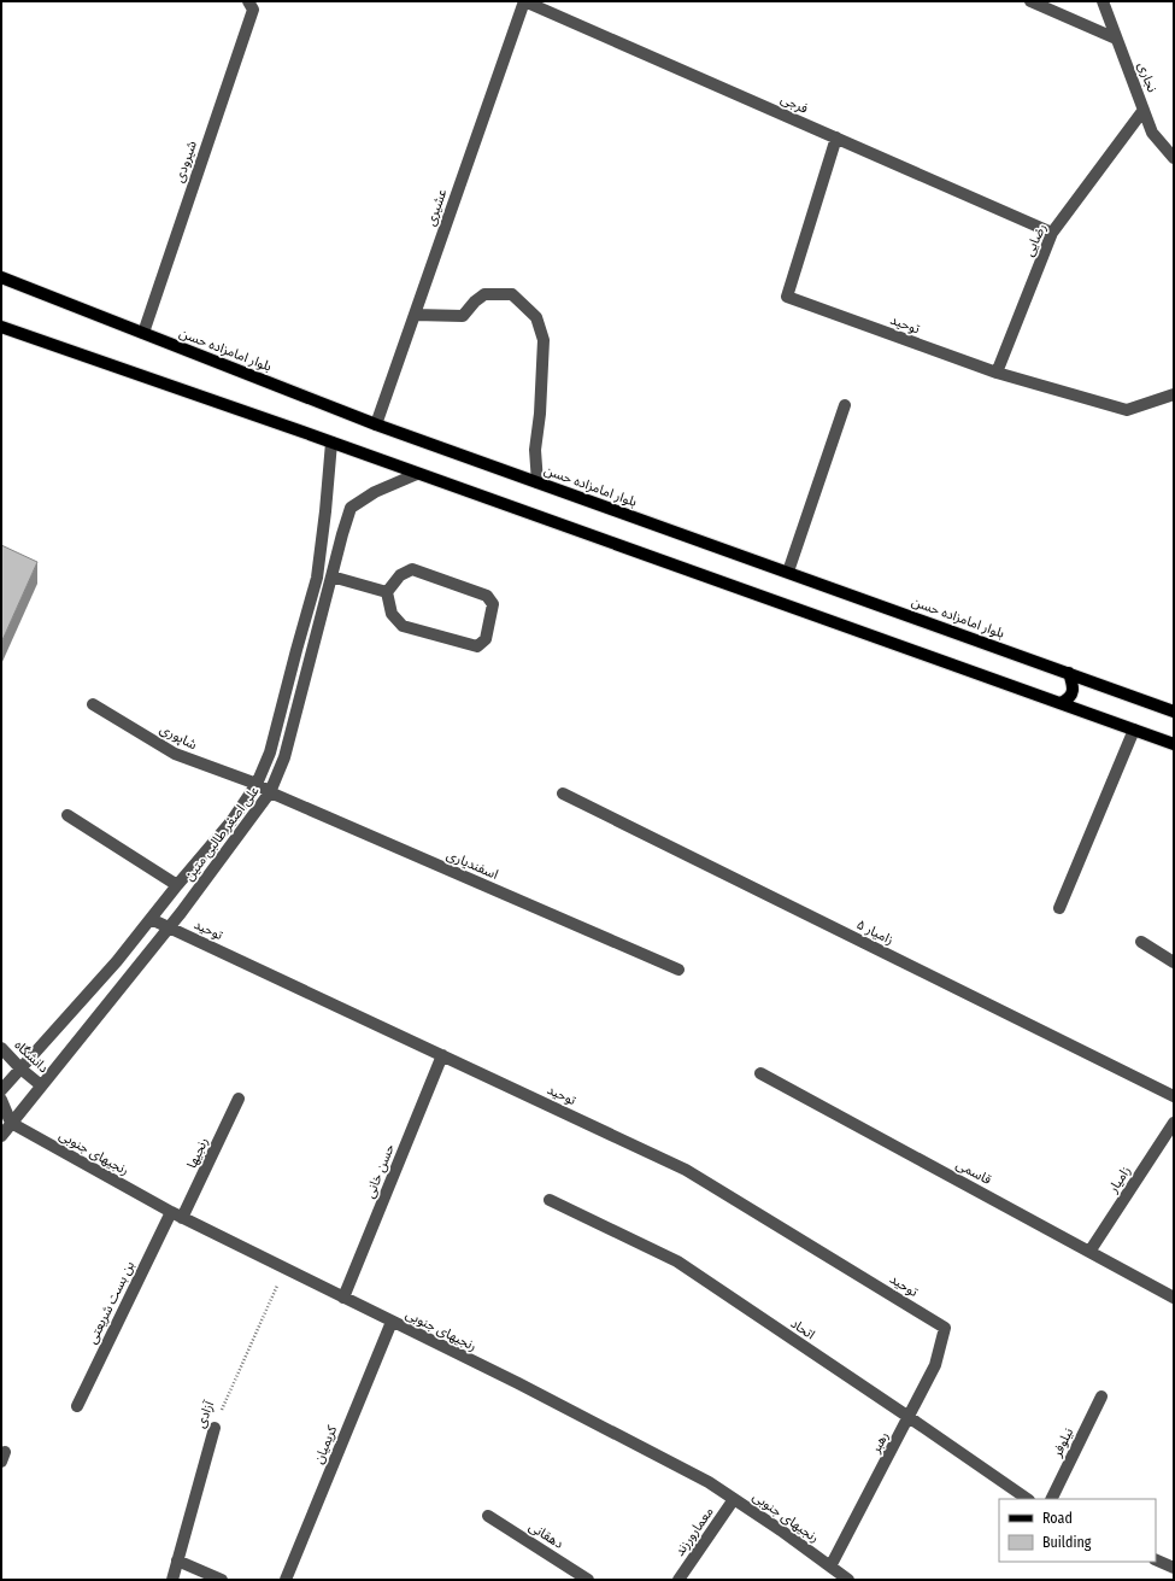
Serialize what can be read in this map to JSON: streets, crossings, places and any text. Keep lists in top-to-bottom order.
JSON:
{
  "streets": {
    "main road": ["بلوار امامزاده حسن"],
    "street": [
      "نجاری",
      "فرجی",
      "شیرودی",
      "عشیری",
      "رضایی",
      "توحید",
      "شاپوری",
      "علی اصغر طالبی متین",
      "اسفندیاری",
      "زامیار ۵",
      "دانشگاه",
      "رنجیهای جنوبی",
      "رنجیها",
      "حسن خانی",
      "قاسمی",
      "زامیار",
      "بن بست شریعتی",
      "اتحاد",
      "آزادی",
      "رهبر",
      "نیلوفر",
      "کریمیان",
      "معمارورزند",
      "دهقانی"
    ]
  },
  "crossings": [
    ["نجاری", "رضایی"],
    ["فرجی", "عشیری"],
    ["فرجی", "رضایی"],
    ["فرجی", "توحید"],
    ["شیرودی", "بلوار امامزاده حسن"],
    ["عشیری", "بلوار امامزاده حسن"],
    ["رضایی", "توحید"],
    ["توحید", "علی اصغر طالبی متین"],
    ["توحید", "حسن خانی"],
    ["توحید", "رهبر"],
    ["شاپوری", "علی اصغر طالبی متین"],
    ["شاپوری", "اسفندیاری"],
    ["علی اصغر طالبی متین", "اسفندیاری"],
    ["علی اصغر طالبی متین", "دانشگاه"],
    ["علی اصغر طالبی متین", "رنجیهای جنوبی"],
    ["رنجیهای جنوبی", "رنجیها"],
    ["رنجیهای جنوبی", "حسن خانی"],
    ["رنجیهای جنوبی", "بن بست شریعتی"],
    ["رنجیهای جنوبی", "آزادی"],
    ["رنجیهای جنوبی", "رهبر"],
    ["رنجیهای جنوبی", "کریمیان"],
    ["رنجیهای جنوبی", "معمارورزند"],
    ["قاسمی", "زامیار"],
    ["اتحاد", "رهبر"]
  ],
  "legend": ["Road", "Building"]
}
